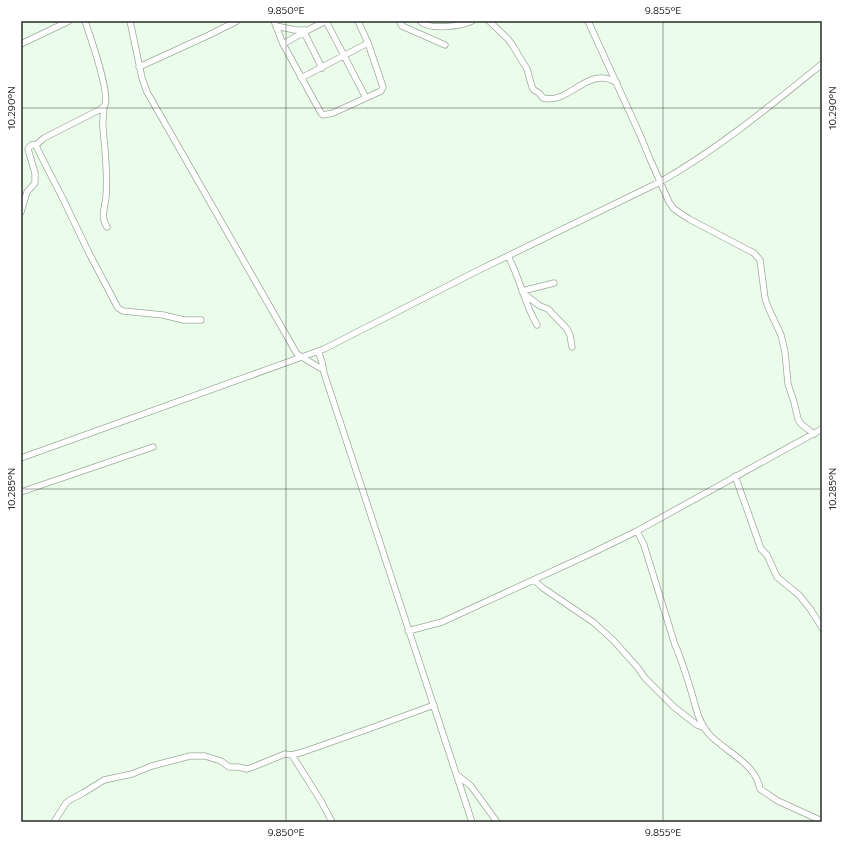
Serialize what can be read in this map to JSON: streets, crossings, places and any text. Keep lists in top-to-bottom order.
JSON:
{
  "coordinates": [
    "9.850°E",
    "9.855°E",
    "10.290°N",
    "10.285°N"
  ]
}
